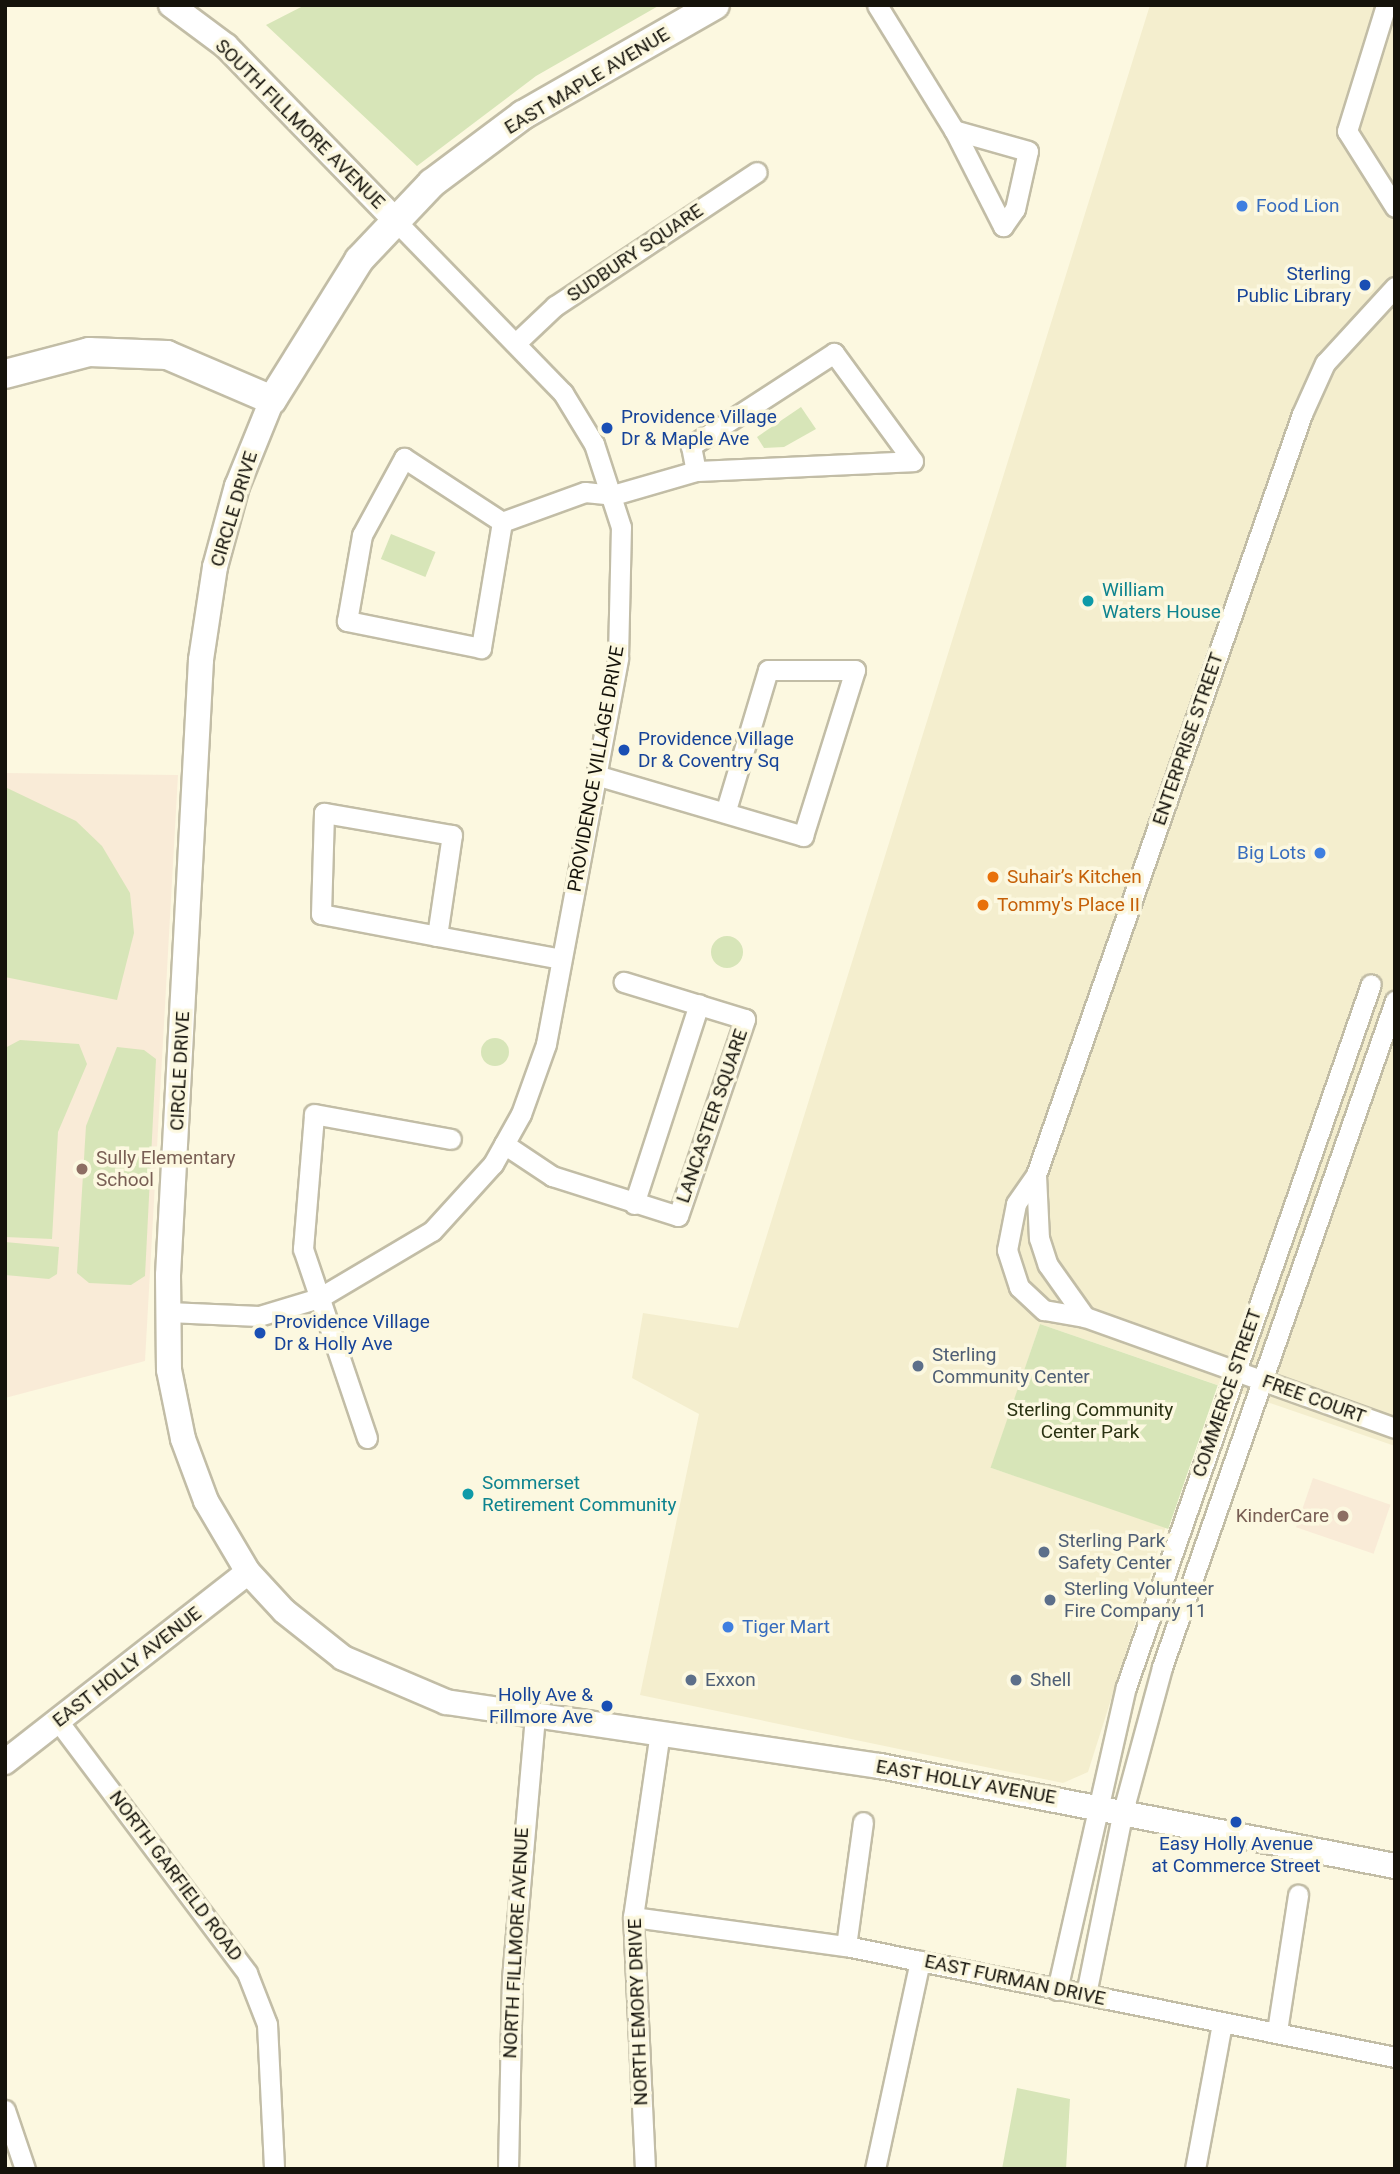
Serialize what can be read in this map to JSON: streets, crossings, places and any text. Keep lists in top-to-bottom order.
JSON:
{
  "streets": {
    "main road": ["EAST MAPLE AVENUE"],
    "street": [
      "SOUTH FILLMORE AVENUE",
      "SUDBURY SQUARE",
      "CIRCLE DRIVE",
      "ENTERPRISE STREET",
      "PROVIDENCE VILLAGE DRIVE",
      "LANCASTER SQUARE",
      "COMMERCE STREET",
      "FREE COURT",
      "EAST HOLLY AVENUE",
      "NORTH GARFIELD ROAD",
      "NORTH FILLMORE AVENUE",
      "EAST FURMAN DRIVE",
      "NORTH EMORY DRIVE"
    ]
  },
  "crossings": [
    ["EAST MAPLE AVENUE", "SOUTH FILLMORE AVENUE"],
    ["EAST MAPLE AVENUE", "CIRCLE DRIVE"],
    ["EAST MAPLE AVENUE", "PROVIDENCE VILLAGE DRIVE"],
    ["SOUTH FILLMORE AVENUE", "PROVIDENCE VILLAGE DRIVE"],
    ["SUDBURY SQUARE", "PROVIDENCE VILLAGE DRIVE"],
    ["CIRCLE DRIVE", "PROVIDENCE VILLAGE DRIVE"],
    ["CIRCLE DRIVE", "EAST HOLLY AVENUE"],
    ["CIRCLE DRIVE", "NORTH FILLMORE AVENUE"],
    ["ENTERPRISE STREET", "COMMERCE STREET"],
    ["ENTERPRISE STREET", "FREE COURT"],
    ["PROVIDENCE VILLAGE DRIVE", "LANCASTER SQUARE"],
    ["COMMERCE STREET", "FREE COURT"],
    ["COMMERCE STREET", "EAST HOLLY AVENUE"],
    ["COMMERCE STREET", "EAST FURMAN DRIVE"],
    ["EAST HOLLY AVENUE", "NORTH GARFIELD ROAD"],
    ["EAST HOLLY AVENUE", "NORTH FILLMORE AVENUE"],
    ["EAST HOLLY AVENUE", "NORTH EMORY DRIVE"],
    ["EAST FURMAN DRIVE", "NORTH EMORY DRIVE"]
  ],
  "parks": ["Sterling Community Center Park"],
  "places": [
    "Food Lion",
    "Sterling Public Library",
    "Providence Village Dr & Maple Ave",
    "William Waters House",
    "Providence Village Dr & Coventry Sq",
    "Big Lots",
    "Suhair’s Kitchen",
    "Tommy's Place II",
    "Sully Elementary School",
    "Providence Village Dr & Holly Ave",
    "Sterling Community Center",
    "Sommerset Retirement Community",
    "KinderCare",
    "Sterling Park Safety Center",
    "Sterling Volunteer Fire Company 11",
    "Tiger Mart",
    "Exxon",
    "Shell",
    "Holly Ave & Fillmore Ave",
    "Easy Holly Avenue at Commerce Street"
  ]
}
